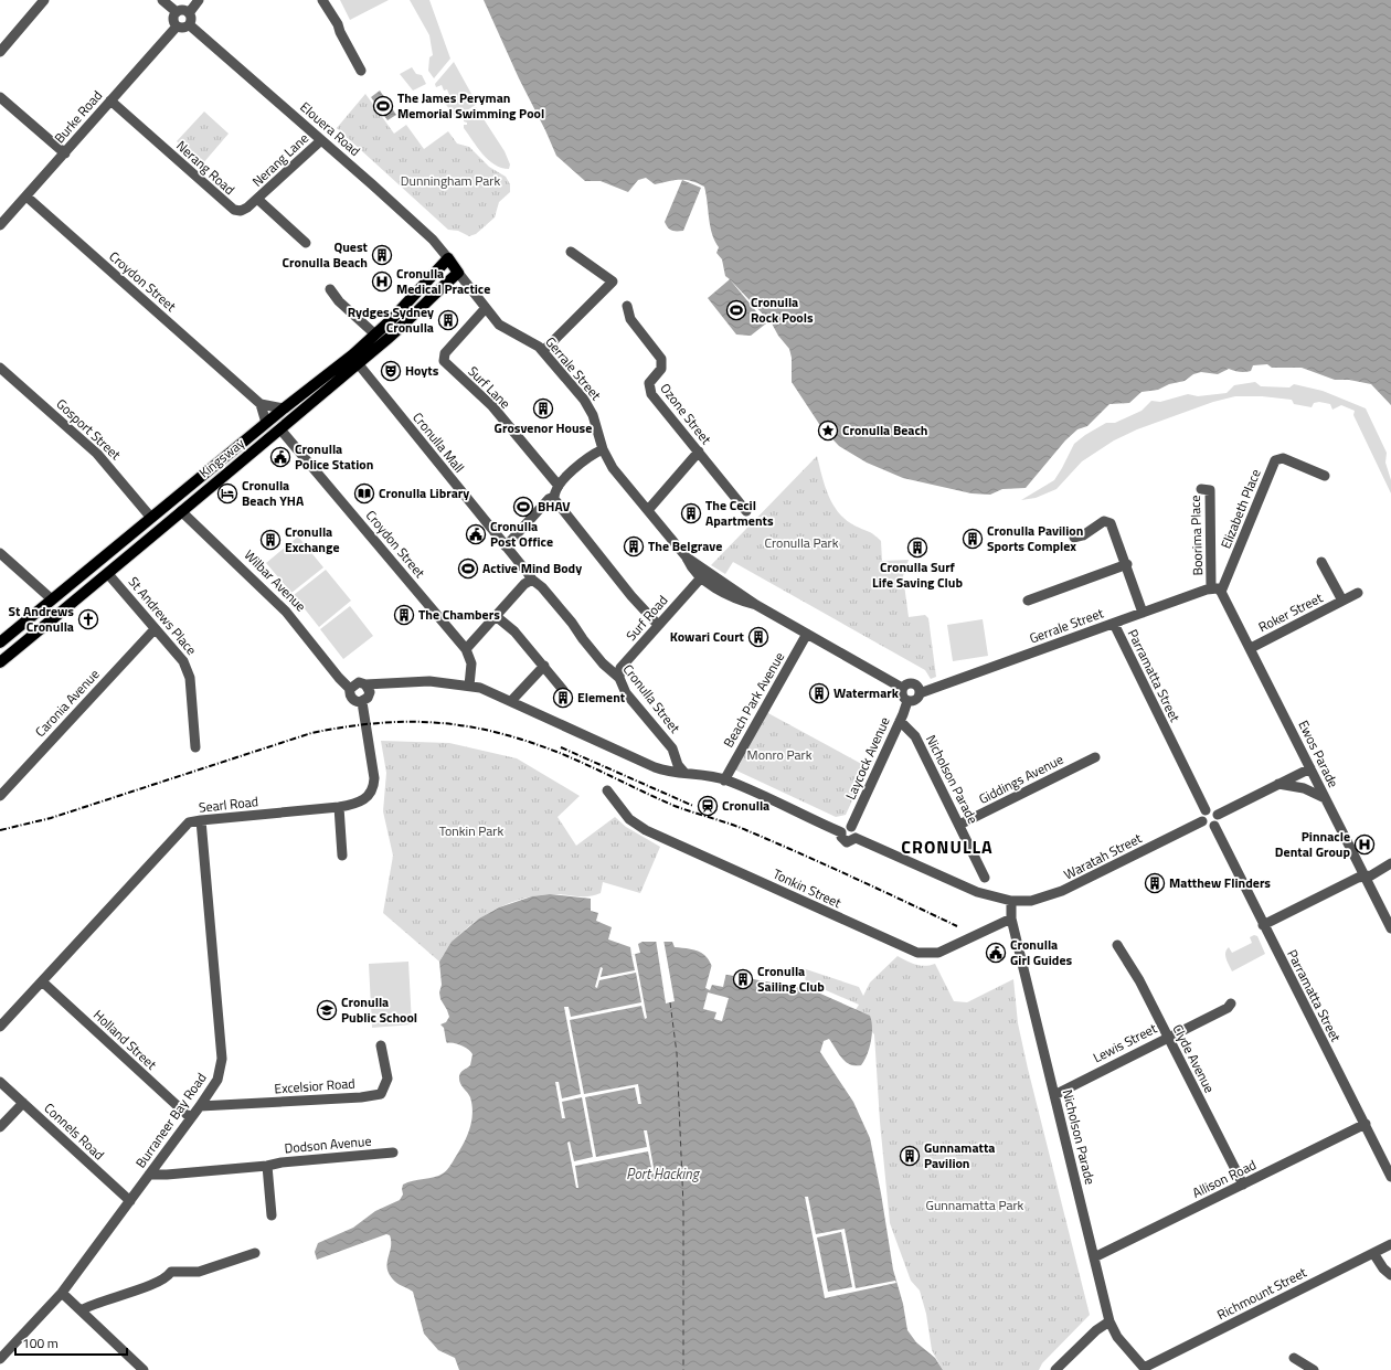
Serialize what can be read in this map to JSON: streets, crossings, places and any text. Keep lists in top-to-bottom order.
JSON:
{
  "streets": {
    "main road": [
      "Gerrale Street",
      "Kingsway",
      "Wilbar Avenue",
      "St Andrews Place"
    ],
    "street": [
      "Burke Road",
      "Elouera Road",
      "Nerang Lane",
      "Nerang Road",
      "Croydon Street",
      "Surf Lane",
      "Ozone Street",
      "Gosport Street",
      "Cronulla Mall",
      "Elizabeth Place",
      "Boorima Place",
      "Roker Street",
      "Surf Road",
      "Parramatta Street",
      "Cronulla Street",
      "Beach Park Avenue",
      "Caronia Avenue",
      "Ewos Parade",
      "Laycock Avenue",
      "Nicholson Parade",
      "Giddings Avenue",
      "Searl Road",
      "Waratah Street",
      "Tonkin Street",
      "Holland Street",
      "Lewis Street",
      "Clyde Avenue",
      "Excelsior Road",
      "Burraneer Bay Road",
      "Connels Road",
      "Dodson Avenue",
      "Allison Road",
      "Richmount Street"
    ]
  },
  "crossings": [
    ["Burke Road", "Elouera Road"],
    ["Burke Road", "Nerang Road"],
    ["Burke Road", "Croydon Street"],
    ["Elouera Road", "Nerang Lane"],
    ["Elouera Road", "Gerrale Street"],
    ["Elouera Road", "Kingsway"],
    ["Nerang Lane", "Nerang Road"],
    ["Croydon Street", "Kingsway"],
    ["Gerrale Street", "Surf Lane"],
    ["Gerrale Street", "Kingsway"],
    ["Gerrale Street", "Boorima Place"],
    ["Gerrale Street", "Surf Road"],
    ["Gerrale Street", "Parramatta Street"],
    ["Gerrale Street", "Beach Park Avenue"],
    ["Gerrale Street", "Laycock Avenue"],
    ["Gosport Street", "Kingsway"],
    ["Cronulla Mall", "Kingsway"],
    ["Cronulla Mall", "Cronulla Street"],
    ["Kingsway", "Wilbar Avenue"],
    ["Kingsway", "St Andrews Place"],
    ["Elizabeth Place", "Ewos Parade"],
    ["Wilbar Avenue", "Searl Road"],
    ["Roker Street", "Ewos Parade"],
    ["St Andrews Place", "Caronia Avenue"],
    ["Surf Road", "Cronulla Street"],
    ["Parramatta Street", "Waratah Street"],
    ["Parramatta Street", "Allison Road"],
    ["Laycock Avenue", "Nicholson Parade"],
    ["Nicholson Parade", "Giddings Avenue"],
    ["Nicholson Parade", "Waratah Street"],
    ["Nicholson Parade", "Tonkin Street"],
    ["Nicholson Parade", "Lewis Street"],
    ["Nicholson Parade", "Allison Road"],
    ["Nicholson Parade", "Richmount Street"],
    ["Searl Road", "Holland Street"],
    ["Searl Road", "Burraneer Bay Road"],
    ["Holland Street", "Burraneer Bay Road"],
    ["Lewis Street", "Clyde Avenue"],
    ["Clyde Avenue", "Allison Road"],
    ["Excelsior Road", "Burraneer Bay Road"],
    ["Burraneer Bay Road", "Connels Road"],
    ["Burraneer Bay Road", "Dodson Avenue"]
  ],
  "districts": ["CRONULLA"],
  "water": ["Port Hacking"],
  "parks": [
    "Dunningham Park",
    "Cronulla Park",
    "Monro Park",
    "Tonkin Park",
    "Gunnamatta Park"
  ],
  "places": {
    "sports": [
      "The James Peryman Memorial Swimming Pool",
      "Cronulla Rock Pools",
      "BHAV",
      "Active Mind Body"
    ],
    "building": [
      "Quest Cronulla Beach",
      "Rydges Sydney Cronulla",
      "Grosvenor House",
      "The Cecil Apartments",
      "Cronulla Pavilion Sports Complex",
      "Cronulla Exchange",
      "The Belgrave",
      "Cronulla Surf Life Saving Club",
      "The Chambers",
      "Kowari Court",
      "Watermark",
      "Element",
      "Matthew Flinders",
      "Cronulla Sailing Club",
      "Gunnamatta Pavilion"
    ],
    "hospital": ["Cronulla Medical Practice", "Pinnacle Dental Group"],
    "theatre": ["Hoyts"],
    "place": ["Cronulla Beach"],
    "public building": ["Cronulla Police Station", "Cronulla Post Office", "Cronulla Girl Guides"],
    "hotel": ["Cronulla Beach YHA"],
    "library": ["Cronulla Library"],
    "church": ["St Andrews Cronulla"],
    "station": ["Cronulla"],
    "school or university": ["Cronulla Public School"]
  },
  "scale_bar": "100 m"
}
